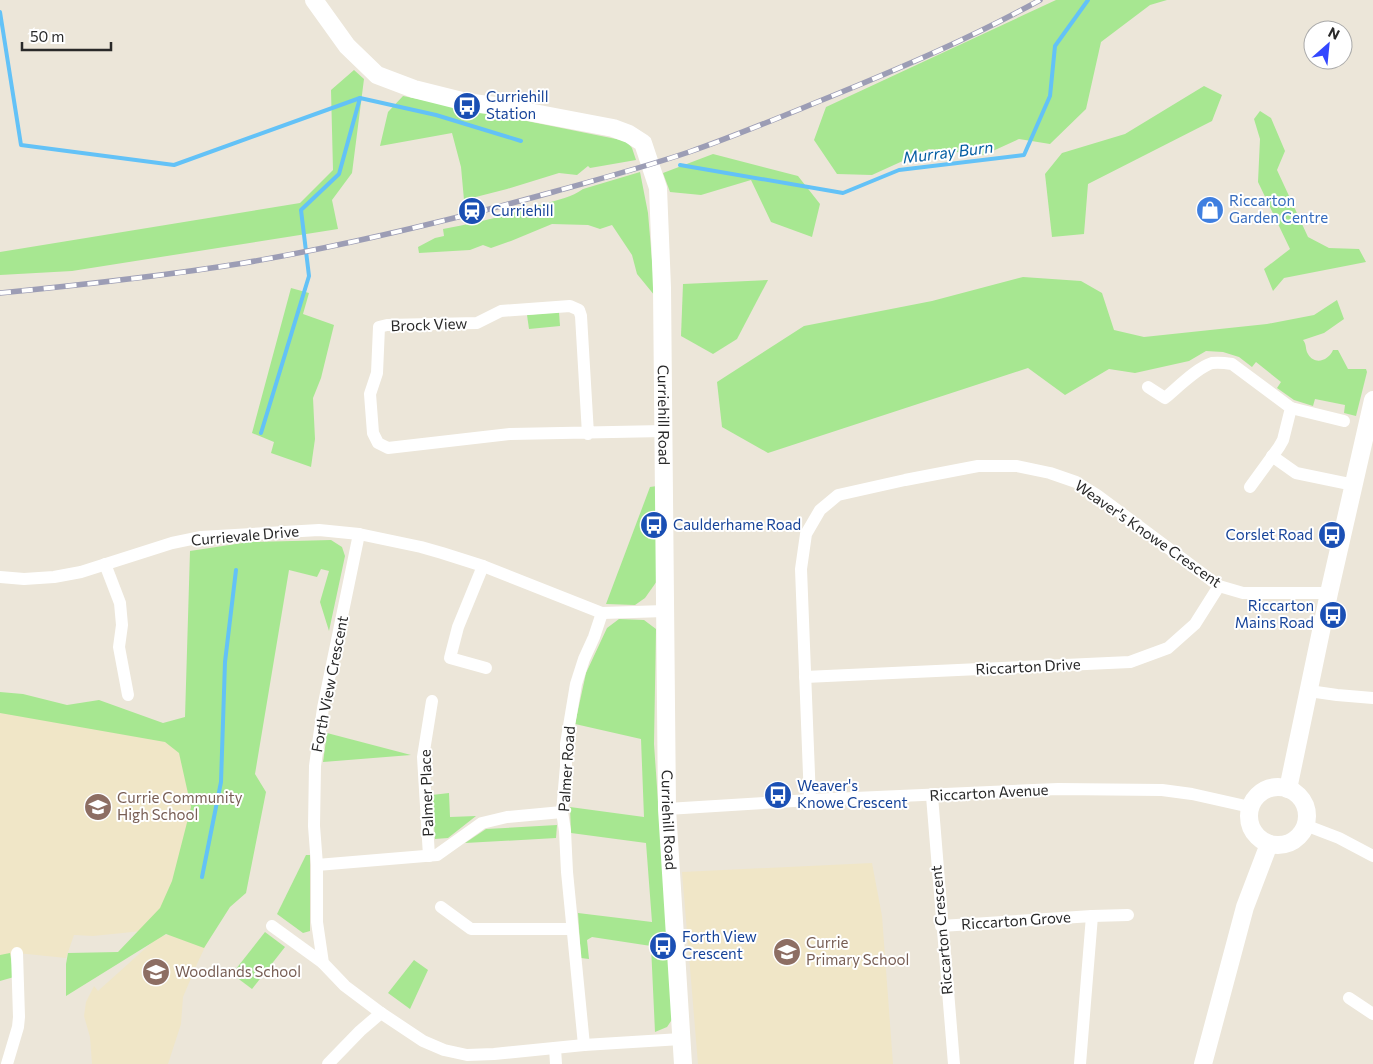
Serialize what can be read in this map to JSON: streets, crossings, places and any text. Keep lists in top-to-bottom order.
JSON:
{
  "streets": {
    "street": [
      "Brock View",
      "Curriehill Road",
      "Weaver's Knowe Crescent",
      "Currievale Drive",
      "Riccarton Drive",
      "Forth View Crescent",
      "Palmer Road",
      "Palmer Place",
      "Riccarton Avenue",
      "Riccarton Grove",
      "Riccarton Crescent"
    ]
  },
  "crossings": [
    ["Curriehill Road", "Riccarton Avenue"],
    ["Weaver's Knowe Crescent", "Riccarton Drive"],
    ["Weaver's Knowe Crescent", "Riccarton Avenue"],
    ["Currievale Drive", "Forth View Crescent"],
    ["Forth View Crescent", "Palmer Place"],
    ["Palmer Road", "Palmer Place"],
    ["Riccarton Avenue", "Riccarton Crescent"],
    ["Riccarton Grove", "Riccarton Crescent"]
  ],
  "water": ["Murray Burn"],
  "places": {
    "bus stop": [
      "Curriehill Station",
      "Caulderhame Road",
      "Corslet Road",
      "Riccarton Mains Road",
      "Weaver's Knowe Crescent",
      "Forth View Crescent"
    ],
    "shop": ["Riccarton Garden Centre"],
    "station": ["Curriehill"],
    "school or university": ["Currie Community High School", "Currie Primary School", "Woodlands School"]
  },
  "scale_bar": "50 m",
  "north": "top right"
}
